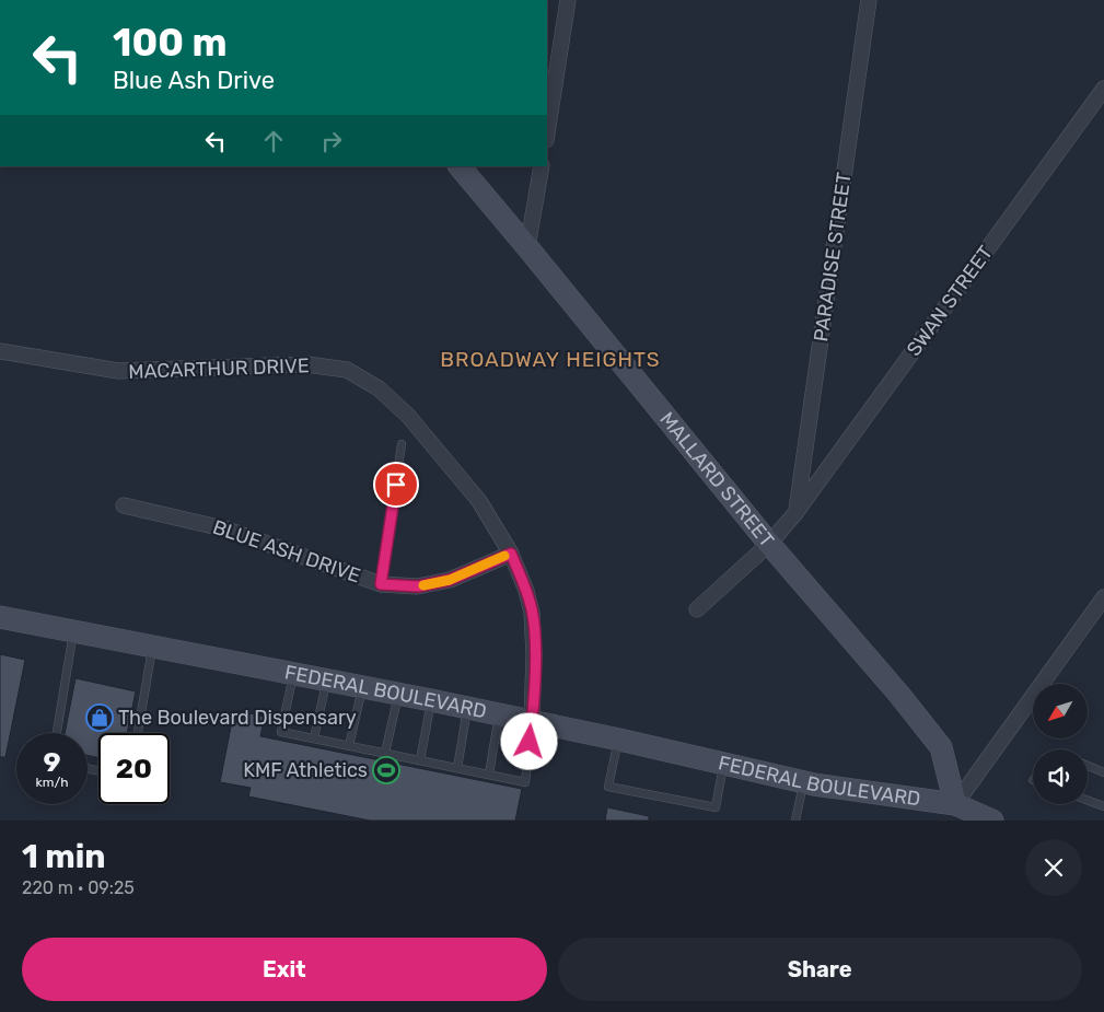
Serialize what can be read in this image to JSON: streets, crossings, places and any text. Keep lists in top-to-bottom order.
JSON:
{
  "streets": {
    "main road": ["MALLARD STREET", "FEDERAL BOULEVARD"],
    "street": [
      "PARADISE STREET",
      "SWAN STREET",
      "MACARTHUR DRIVE",
      "BLUE ASH DRIVE"
    ]
  },
  "crossings": [
    ["PARADISE STREET", "SWAN STREET"],
    ["SWAN STREET", "MALLARD STREET"],
    ["MACARTHUR DRIVE", "BLUE ASH DRIVE"],
    ["MACARTHUR DRIVE", "FEDERAL BOULEVARD"],
    ["MALLARD STREET", "FEDERAL BOULEVARD"]
  ],
  "districts": ["BROADWAY HEIGHTS"],
  "places": {
    "shop": ["The Boulevard Dispensary"],
    "sports": ["KMF Athletics"]
  },
  "north": "bottom left",
  "page": {
    "turn": ["100 m", "Blue Ash Drive"],
    "speed": "9 km/h",
    "limit": "20",
    "heading": ["1 min", "220 m · 09:25"],
    "buttons": ["Exit", "Share"]
  }
}
